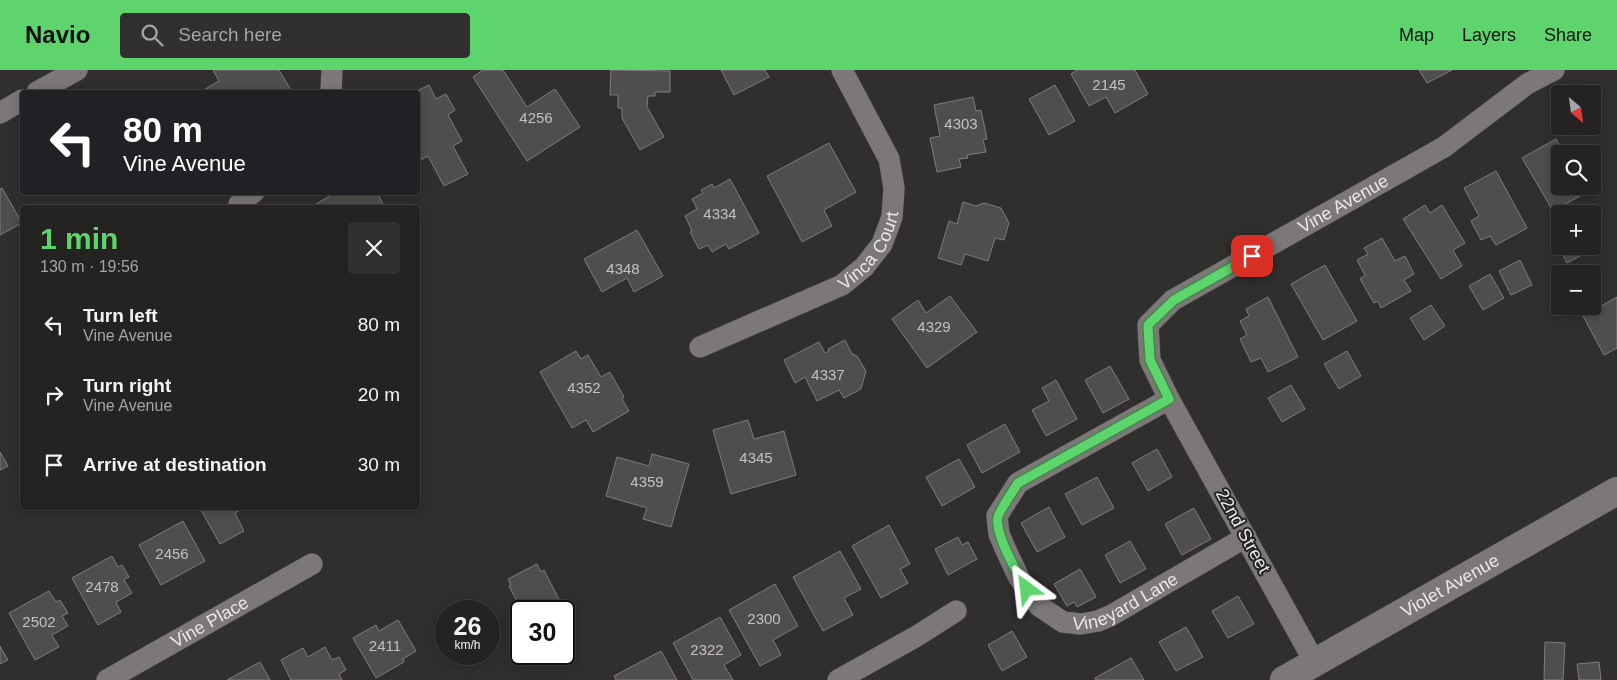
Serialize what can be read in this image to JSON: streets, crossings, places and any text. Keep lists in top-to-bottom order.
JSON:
{
  "streets": {
    "street": [
      "Vine Avenue",
      "Vinca Court",
      "22nd Street",
      "Violet Avenue",
      "Vineyard Lane",
      "Vine Place"
    ]
  },
  "crossings": [
    ["Vine Avenue", "22nd Street"],
    ["Vine Avenue", "Vineyard Lane"],
    ["22nd Street", "Violet Avenue"],
    ["22nd Street", "Vineyard Lane"]
  ],
  "house_numbers": [
    "2145",
    "4256",
    "4303",
    "4334",
    "4348",
    "4329",
    "4337",
    "4352",
    "4345",
    "4359",
    "2456",
    "2478",
    "2300",
    "2502",
    "2411",
    "2322"
  ],
  "north": "bottom right",
  "page": {
    "header": "Navio",
    "search": "Search here",
    "nav": ["Map", "Layers", "Share"],
    "map_buttons": ["+", "−"],
    "turn": ["80 m", "Vine Avenue"],
    "heading": ["1 min", "130 m · 19:56"],
    "list": [
      {
        "name": "Turn left",
        "note": "Vine Avenue",
        "value": "80 m"
      },
      {
        "name": "Turn right",
        "note": "Vine Avenue",
        "value": "20 m"
      },
      {
        "name": "Arrive at destination",
        "value": "30 m"
      }
    ],
    "speed": "26 km/h",
    "limit": "30"
  }
}
